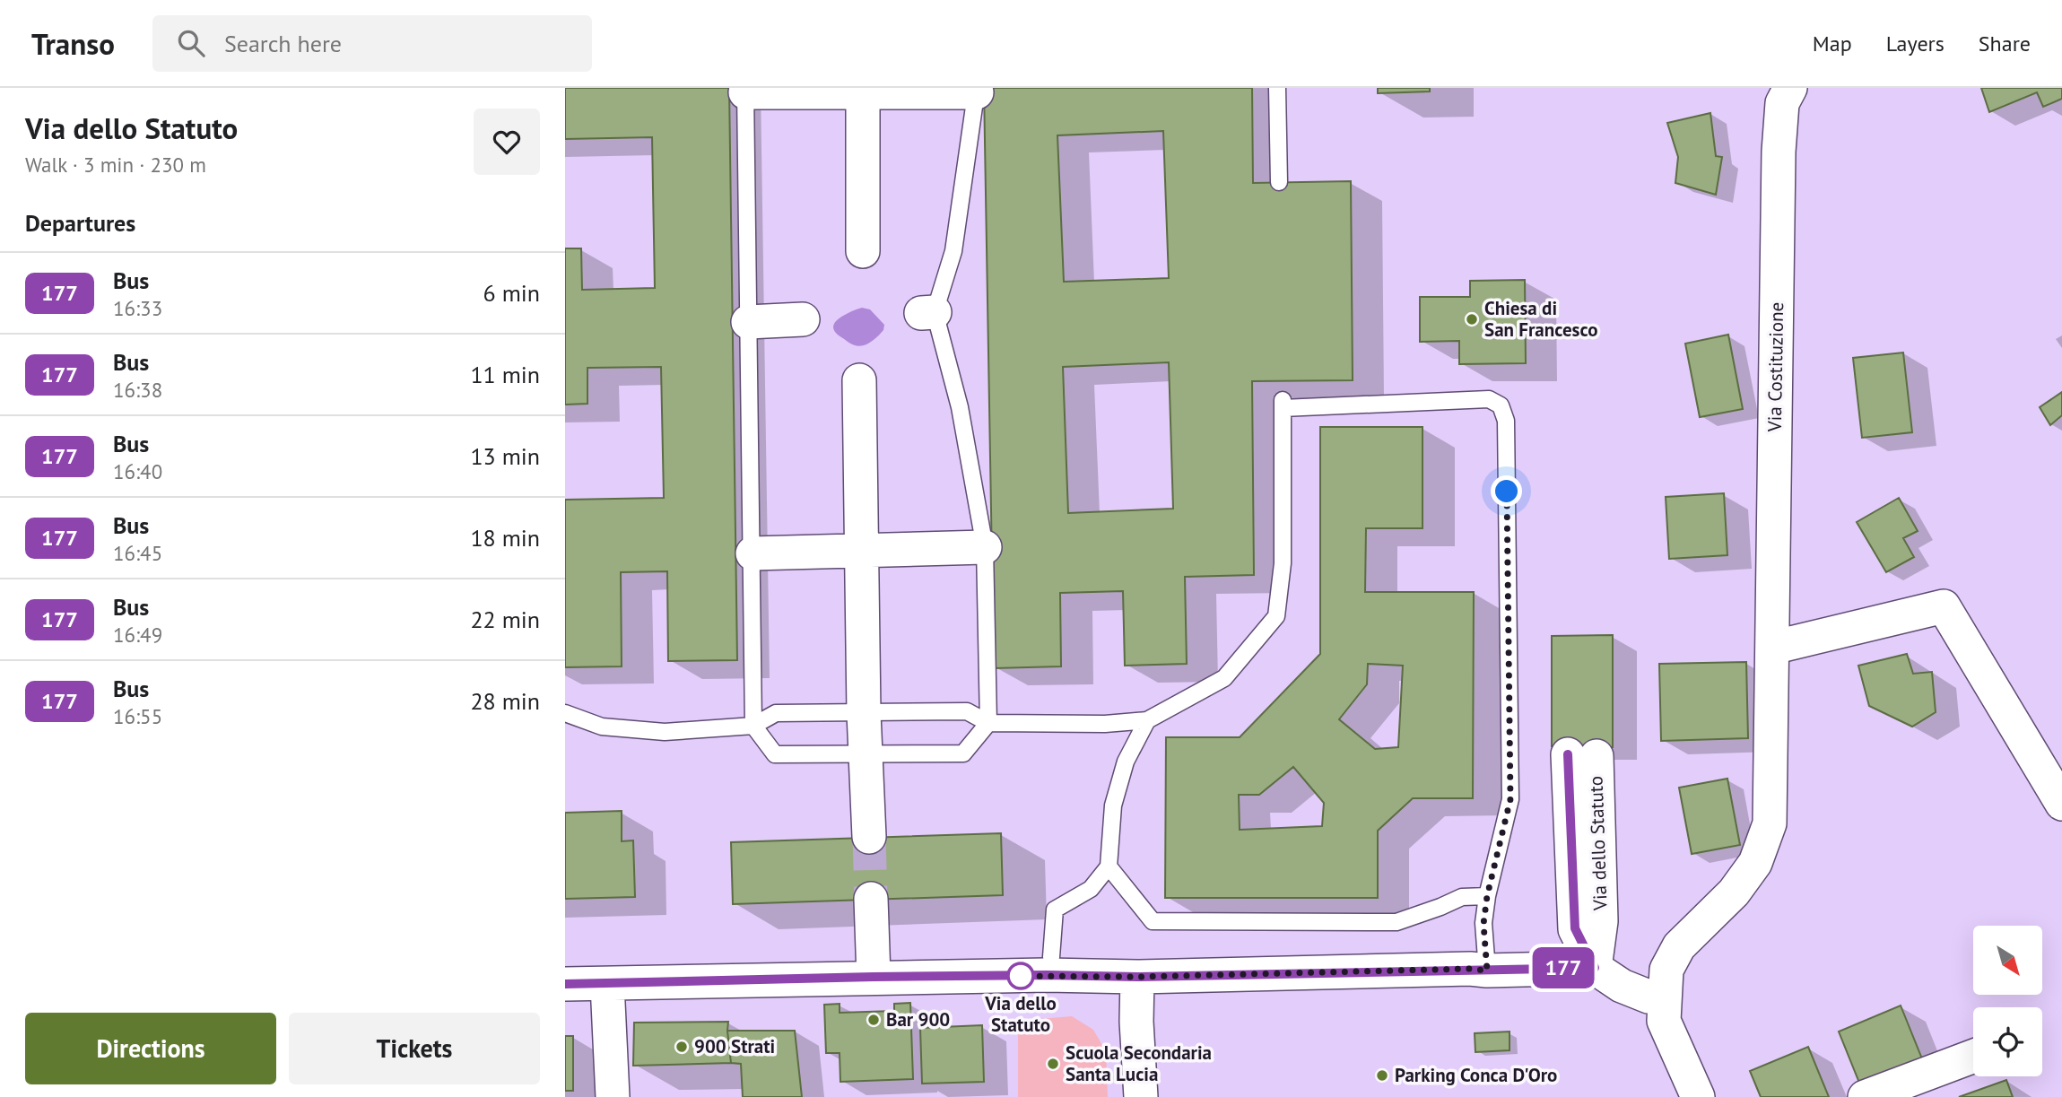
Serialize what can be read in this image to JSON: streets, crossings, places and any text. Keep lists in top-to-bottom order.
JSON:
{
  "streets": {
    "street": ["Via Costituzione", "Via dello Statuto"]
  },
  "places": [
    "Chiesa di San Francesco",
    "Via dello Statuto",
    "Bar 900",
    "900 Strati",
    "Scuola Secondaria Santa Lucia",
    "Parking Conca D'Oro"
  ],
  "lines": ["bus line 177"],
  "north": "bottom right",
  "page": {
    "header": "Transo",
    "search": "Search here",
    "nav": ["Map", "Layers", "Share"],
    "heading": [
      ["Via dello Statuto", "Walk · 3 min · 230 m"],
      "Departures"
    ],
    "on_map": "177",
    "list": [
      {
        "mark": "177",
        "name": "Bus",
        "note": "16:33",
        "value": "6 min"
      },
      {
        "mark": "177",
        "name": "Bus",
        "note": "16:38",
        "value": "11 min"
      },
      {
        "mark": "177",
        "name": "Bus",
        "note": "16:40",
        "value": "13 min"
      },
      {
        "mark": "177",
        "name": "Bus",
        "note": "16:45",
        "value": "18 min"
      },
      {
        "mark": "177",
        "name": "Bus",
        "note": "16:49",
        "value": "22 min"
      },
      {
        "mark": "177",
        "name": "Bus",
        "note": "16:55",
        "value": "28 min"
      }
    ],
    "buttons": ["Directions", "Tickets"]
  }
}
